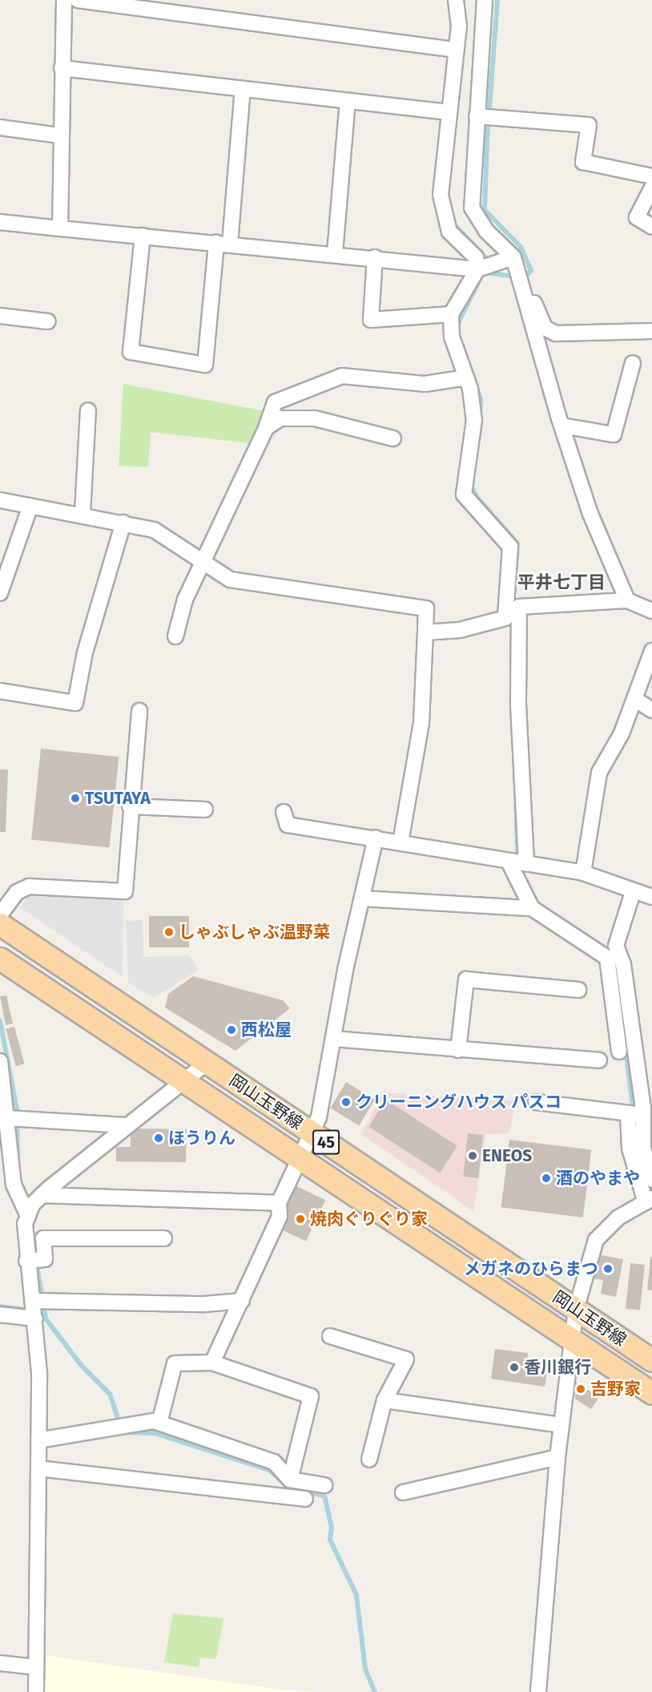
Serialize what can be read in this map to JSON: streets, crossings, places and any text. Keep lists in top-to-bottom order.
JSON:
{
  "streets": {
    "main road": ["岡山玉野線", "45"]
  },
  "districts": ["平井七丁目"],
  "places": [
    "TSUTAYA",
    "しゃぶしゃぶ温野菜",
    "西松屋",
    "クリーニングハウス パスコ",
    "ほうりん",
    "ENEOS",
    "酒のやまや",
    "焼肉ぐりぐり家",
    "メガネのひらまつ",
    "香川銀行",
    "吉野家"
  ]
}
